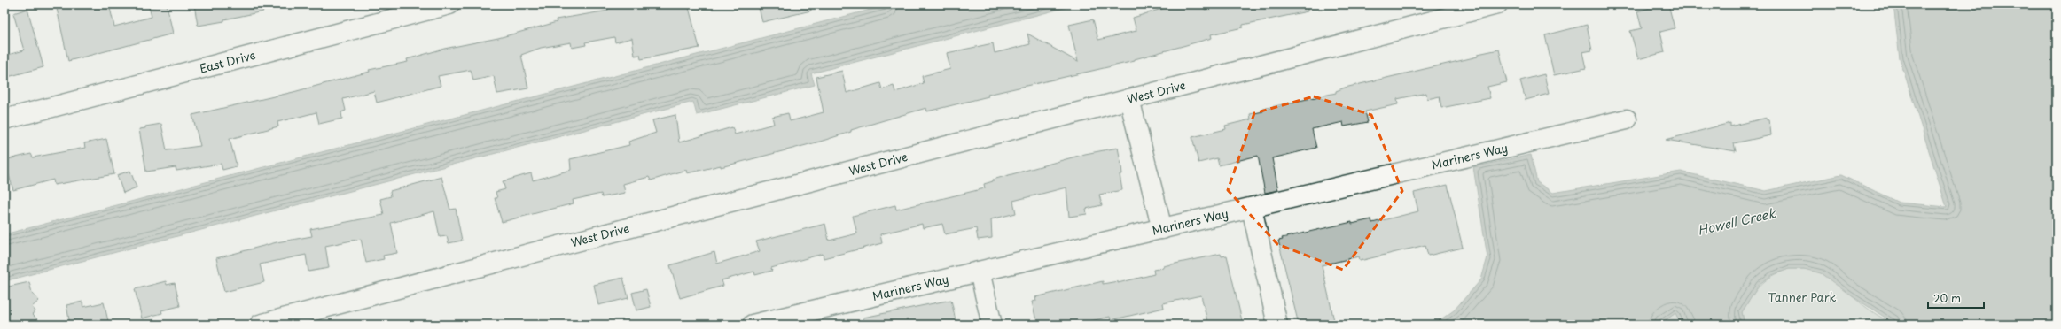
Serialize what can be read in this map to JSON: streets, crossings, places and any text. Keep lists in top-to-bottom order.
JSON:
{
  "streets": {
    "street": ["East Drive", "West Drive", "Mariners Way"]
  },
  "water": ["Howell Creek"],
  "parks": ["Tanner Park"],
  "scale_bar": "20 m"
}
